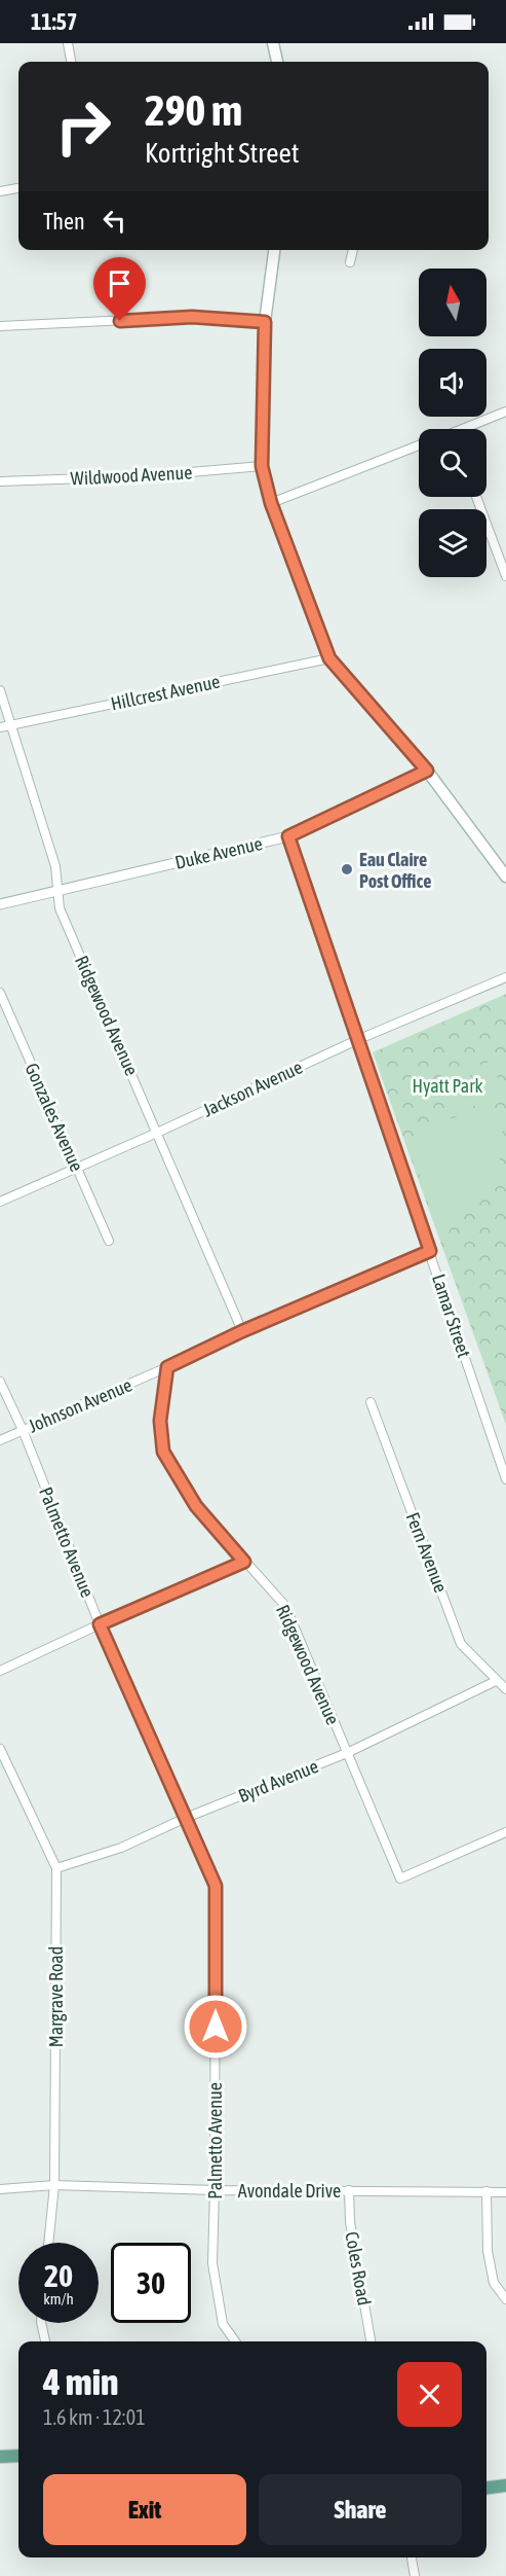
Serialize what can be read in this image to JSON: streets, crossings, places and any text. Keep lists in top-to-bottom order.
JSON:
{
  "streets": {
    "street": [
      "Wildwood Avenue",
      "Hillcrest Avenue",
      "Duke Avenue",
      "Ridgewood Avenue",
      "Jackson Avenue",
      "Gonzales Avenue",
      "Lamar Street",
      "Johnson Avenue",
      "Palmetto Avenue",
      "Fern Avenue",
      "Byrd Avenue",
      "Margrave Road",
      "Avondale Drive",
      "Coles Road"
    ]
  },
  "crossings": [
    ["Hillcrest Avenue", "Ridgewood Avenue"],
    ["Duke Avenue", "Ridgewood Avenue"],
    ["Duke Avenue", "Lamar Street"],
    ["Ridgewood Avenue", "Jackson Avenue"],
    ["Ridgewood Avenue", "Johnson Avenue"],
    ["Ridgewood Avenue", "Byrd Avenue"],
    ["Jackson Avenue", "Gonzales Avenue"],
    ["Jackson Avenue", "Lamar Street"],
    ["Lamar Street", "Johnson Avenue"],
    ["Johnson Avenue", "Palmetto Avenue"],
    ["Palmetto Avenue", "Byrd Avenue"],
    ["Palmetto Avenue", "Avondale Drive"],
    ["Fern Avenue", "Byrd Avenue"],
    ["Byrd Avenue", "Margrave Road"],
    ["Margrave Road", "Avondale Drive"],
    ["Avondale Drive", "Coles Road"]
  ],
  "parks": ["Hyatt Park"],
  "places": ["Eau Claire Post Office"],
  "north": "top",
  "page": {
    "status": "11:57",
    "turn": ["290 m", "Kortright Street"],
    "then": "Then",
    "speed": "20 km/h",
    "limit": "30",
    "heading": ["4 min", "1.6 km · 12:01"],
    "buttons": ["Exit", "Share"]
  }
}
